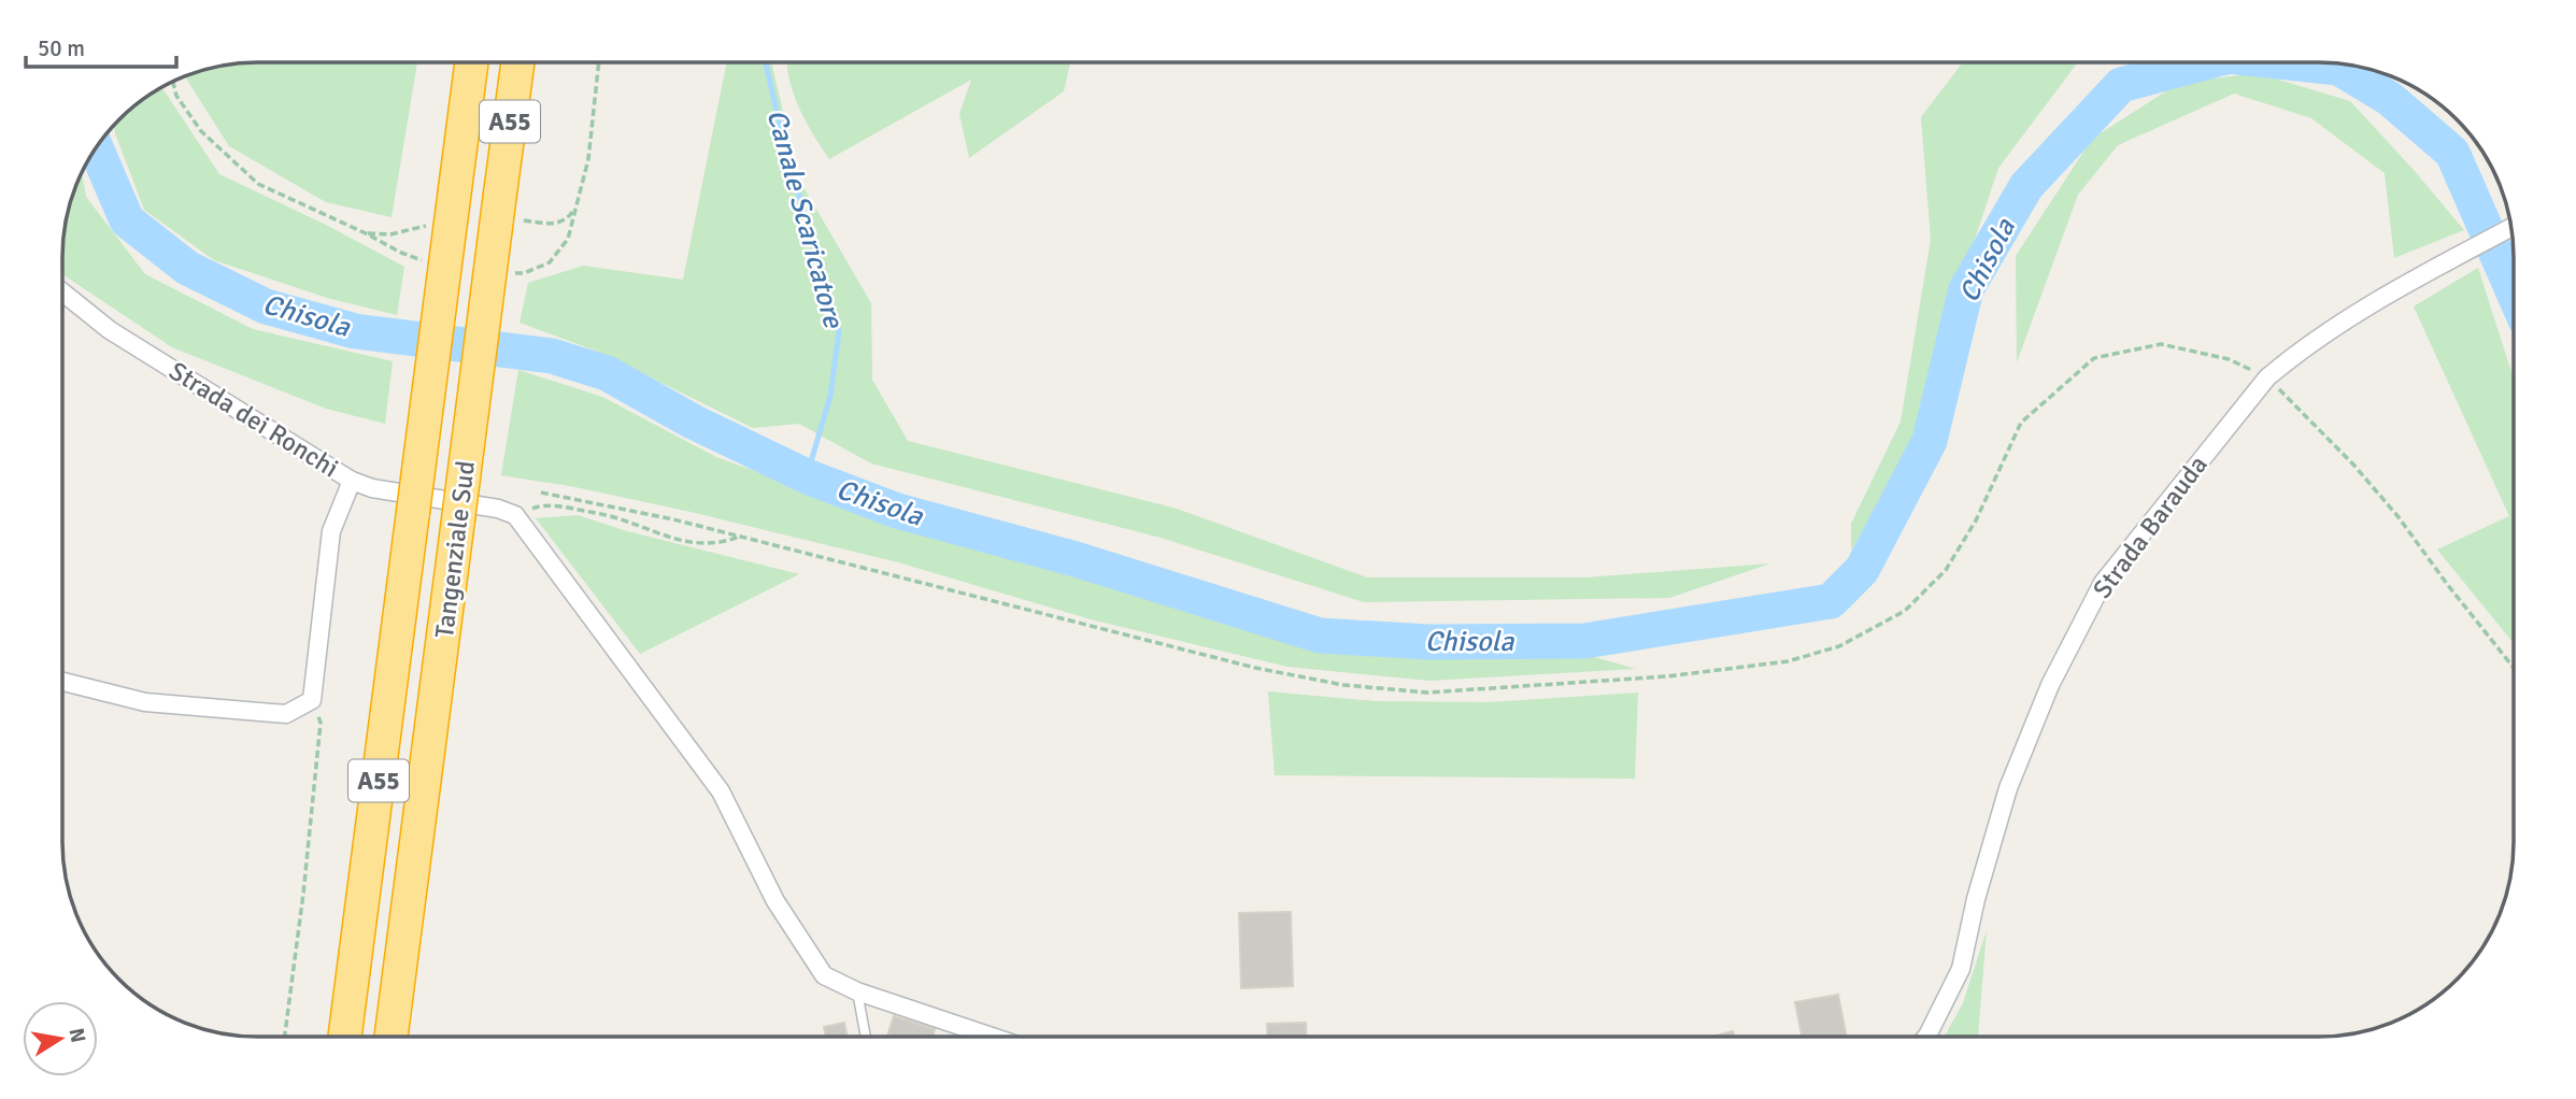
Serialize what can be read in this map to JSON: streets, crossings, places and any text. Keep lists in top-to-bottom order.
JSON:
{
  "streets": {
    "highway": ["A55", "Tangenziale Sud"],
    "street": ["Strada dei Ronchi", "Strada Barauda"]
  },
  "water": ["Canale Scaricatore", "Chisola"],
  "scale_bar": "50 m",
  "north": "right"
}
